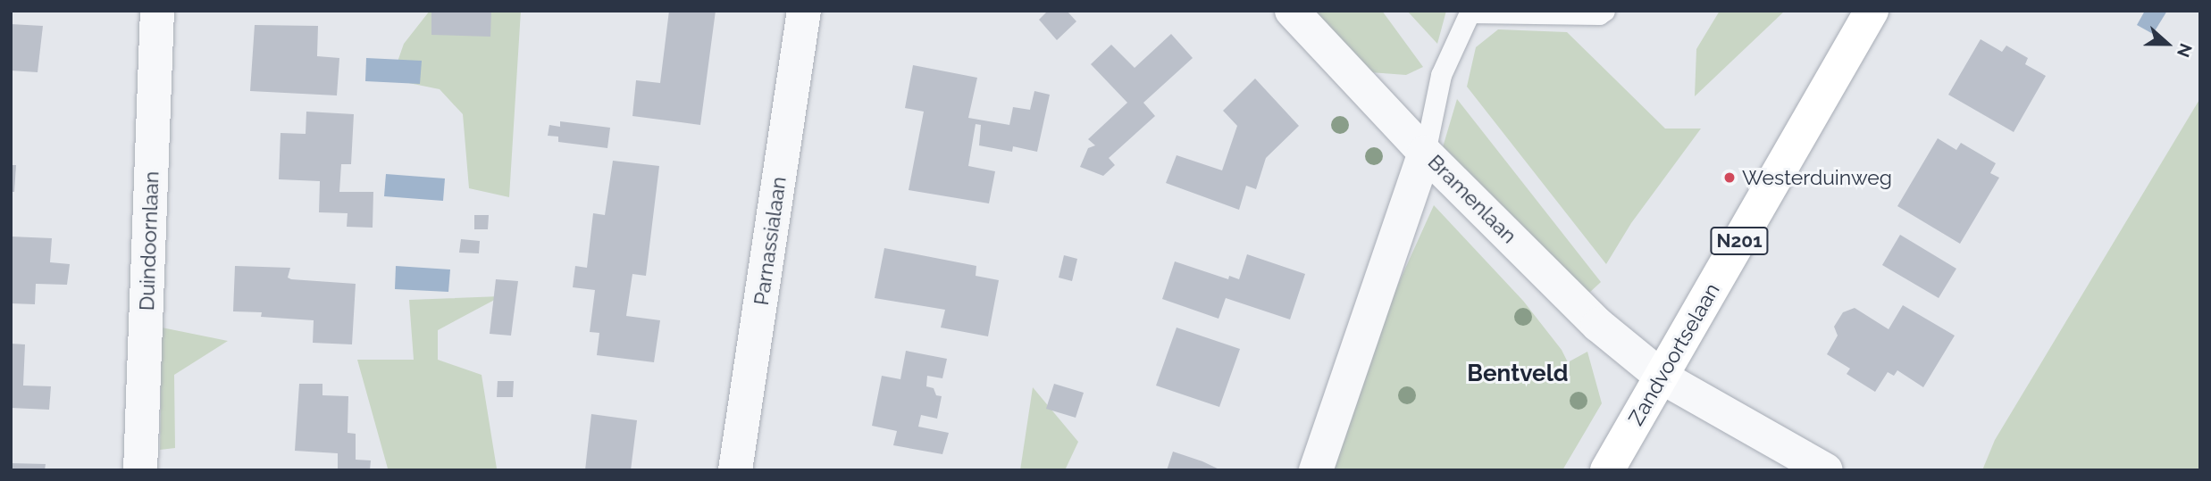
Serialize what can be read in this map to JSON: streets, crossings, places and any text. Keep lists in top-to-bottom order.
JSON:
{
  "streets": {
    "main road": ["N201", "Zandvoortselaan"],
    "street": ["Bramenlaan", "Duindoornlaan", "Parnassialaan"]
  },
  "crossings": [
    ["Bramenlaan", "Zandvoortselaan"]
  ],
  "districts": ["Bentveld"],
  "places": ["Westerduinweg"],
  "north": "right"
}
